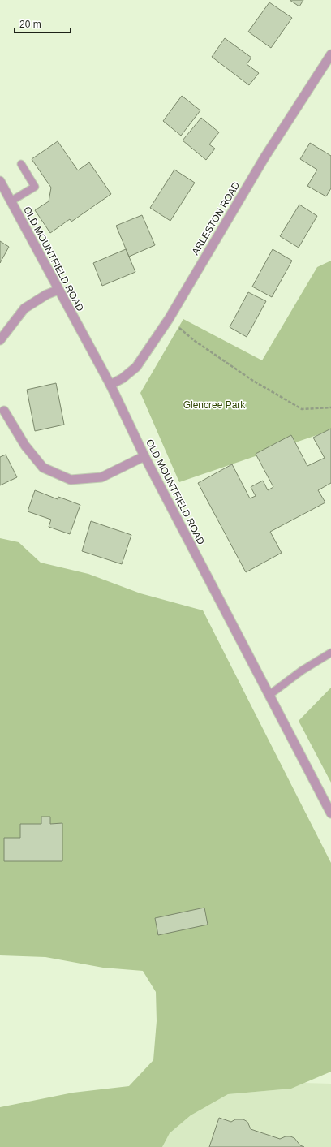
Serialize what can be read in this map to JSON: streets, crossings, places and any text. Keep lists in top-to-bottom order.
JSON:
{
  "streets": {
    "street": ["ARLESTON ROAD", "OLD MOUNTFIELD ROAD"]
  },
  "crossings": [
    ["ARLESTON ROAD", "OLD MOUNTFIELD ROAD"]
  ],
  "parks": ["Glencree Park"],
  "scale_bar": "20 m"
}
